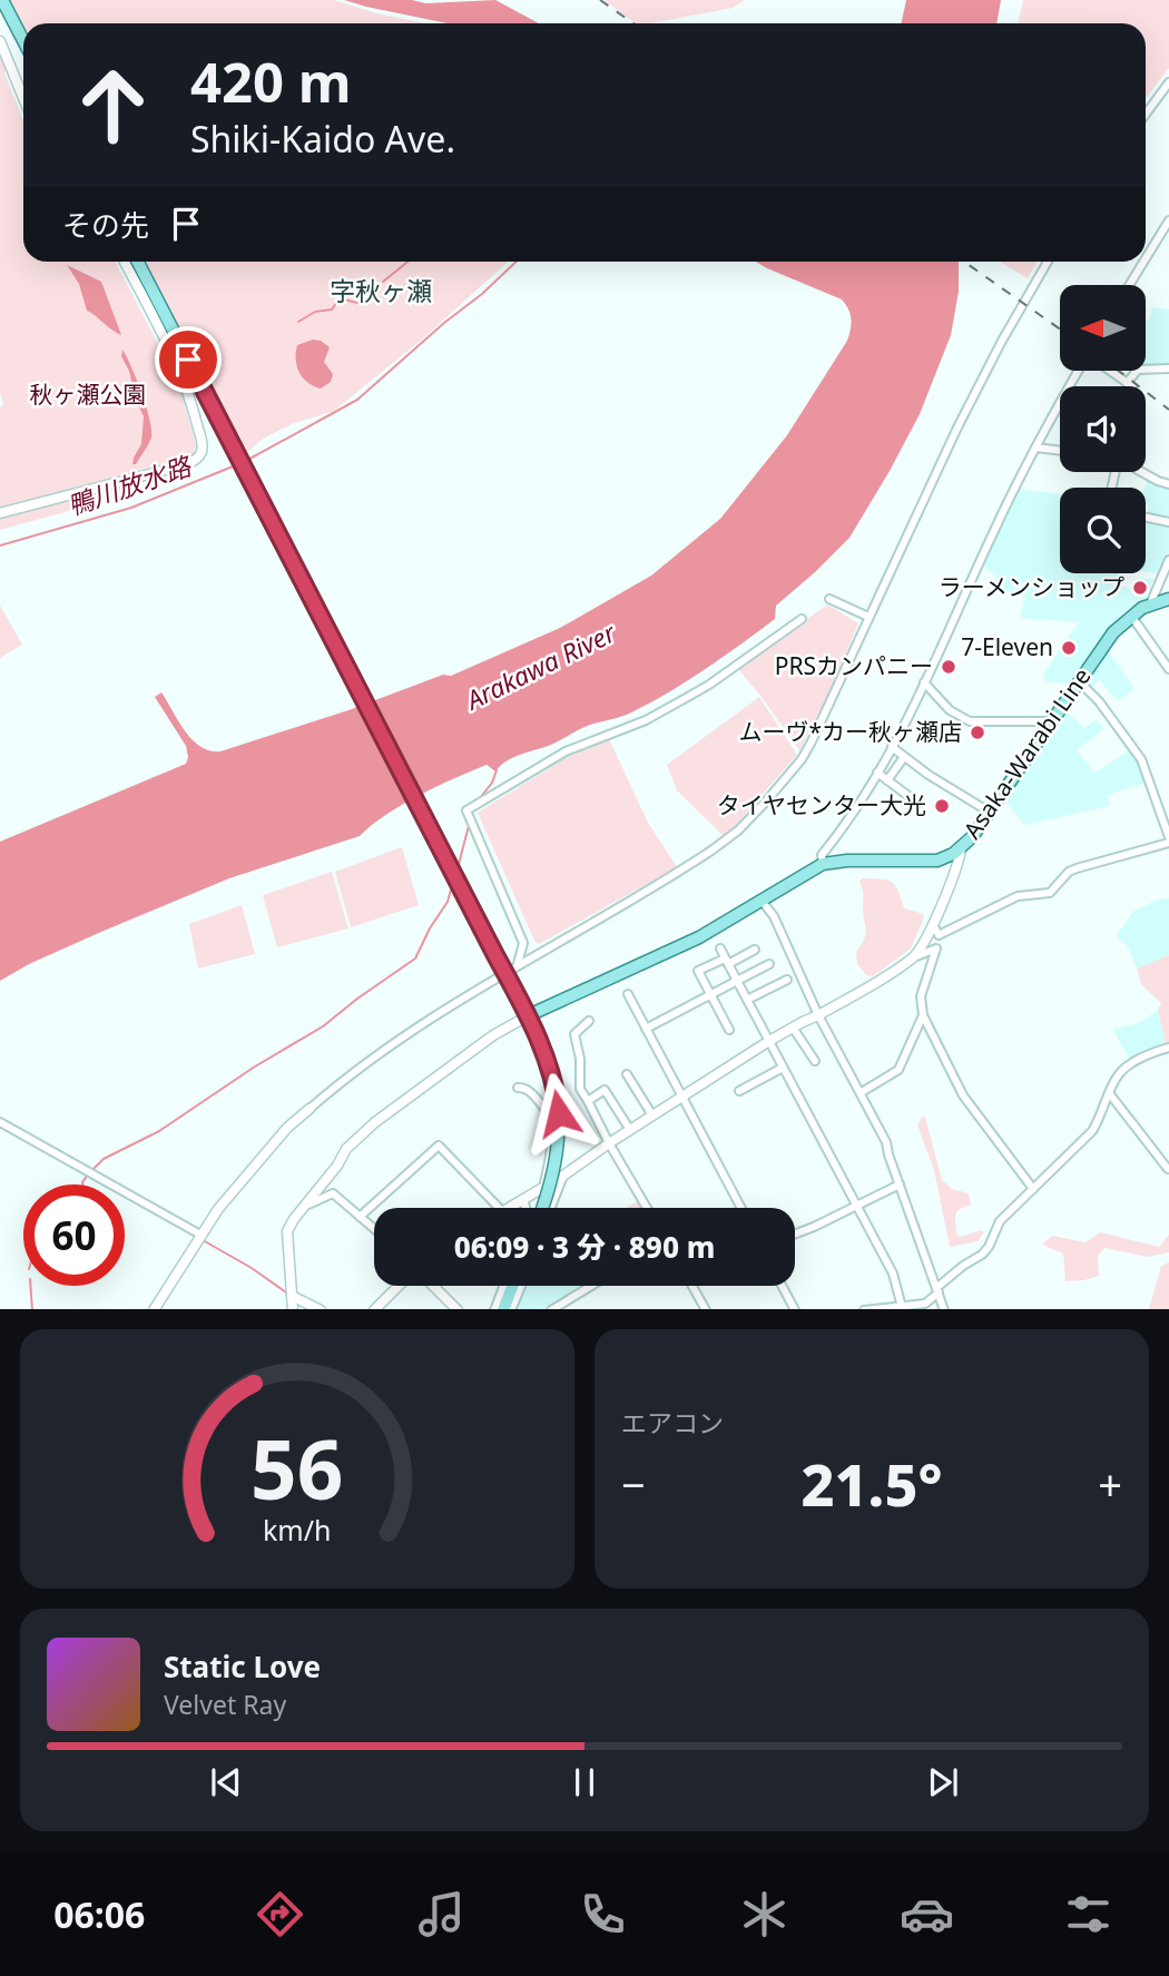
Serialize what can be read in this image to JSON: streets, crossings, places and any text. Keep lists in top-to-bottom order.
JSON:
{
  "streets": {
    "main road": ["Asaka-Warabi Line"]
  },
  "districts": ["字秋ヶ瀬"],
  "water": ["鴨川放水路", "Arakawa River"],
  "parks": ["秋ヶ瀬公園"],
  "places": [
    "ラーメンショップ",
    "7-Eleven",
    "PRSカンパニー",
    "ムーヴ*カー秋ヶ瀬店",
    "タイヤセンター大光"
  ],
  "north": "left",
  "page": {
    "turn": ["420 m", "Shiki-Kaido Ave."],
    "then": "その先",
    "limit": "60",
    "trip": "06:09 · 3 分 · 890 m",
    "tile": "エアコン",
    "heat": ["−", "21.5°", "+"],
    "song": ["Static Love", "Velvet Ray"],
    "tabs": "06:06",
    "gauge": ["56", "km/h"]
  }
}
